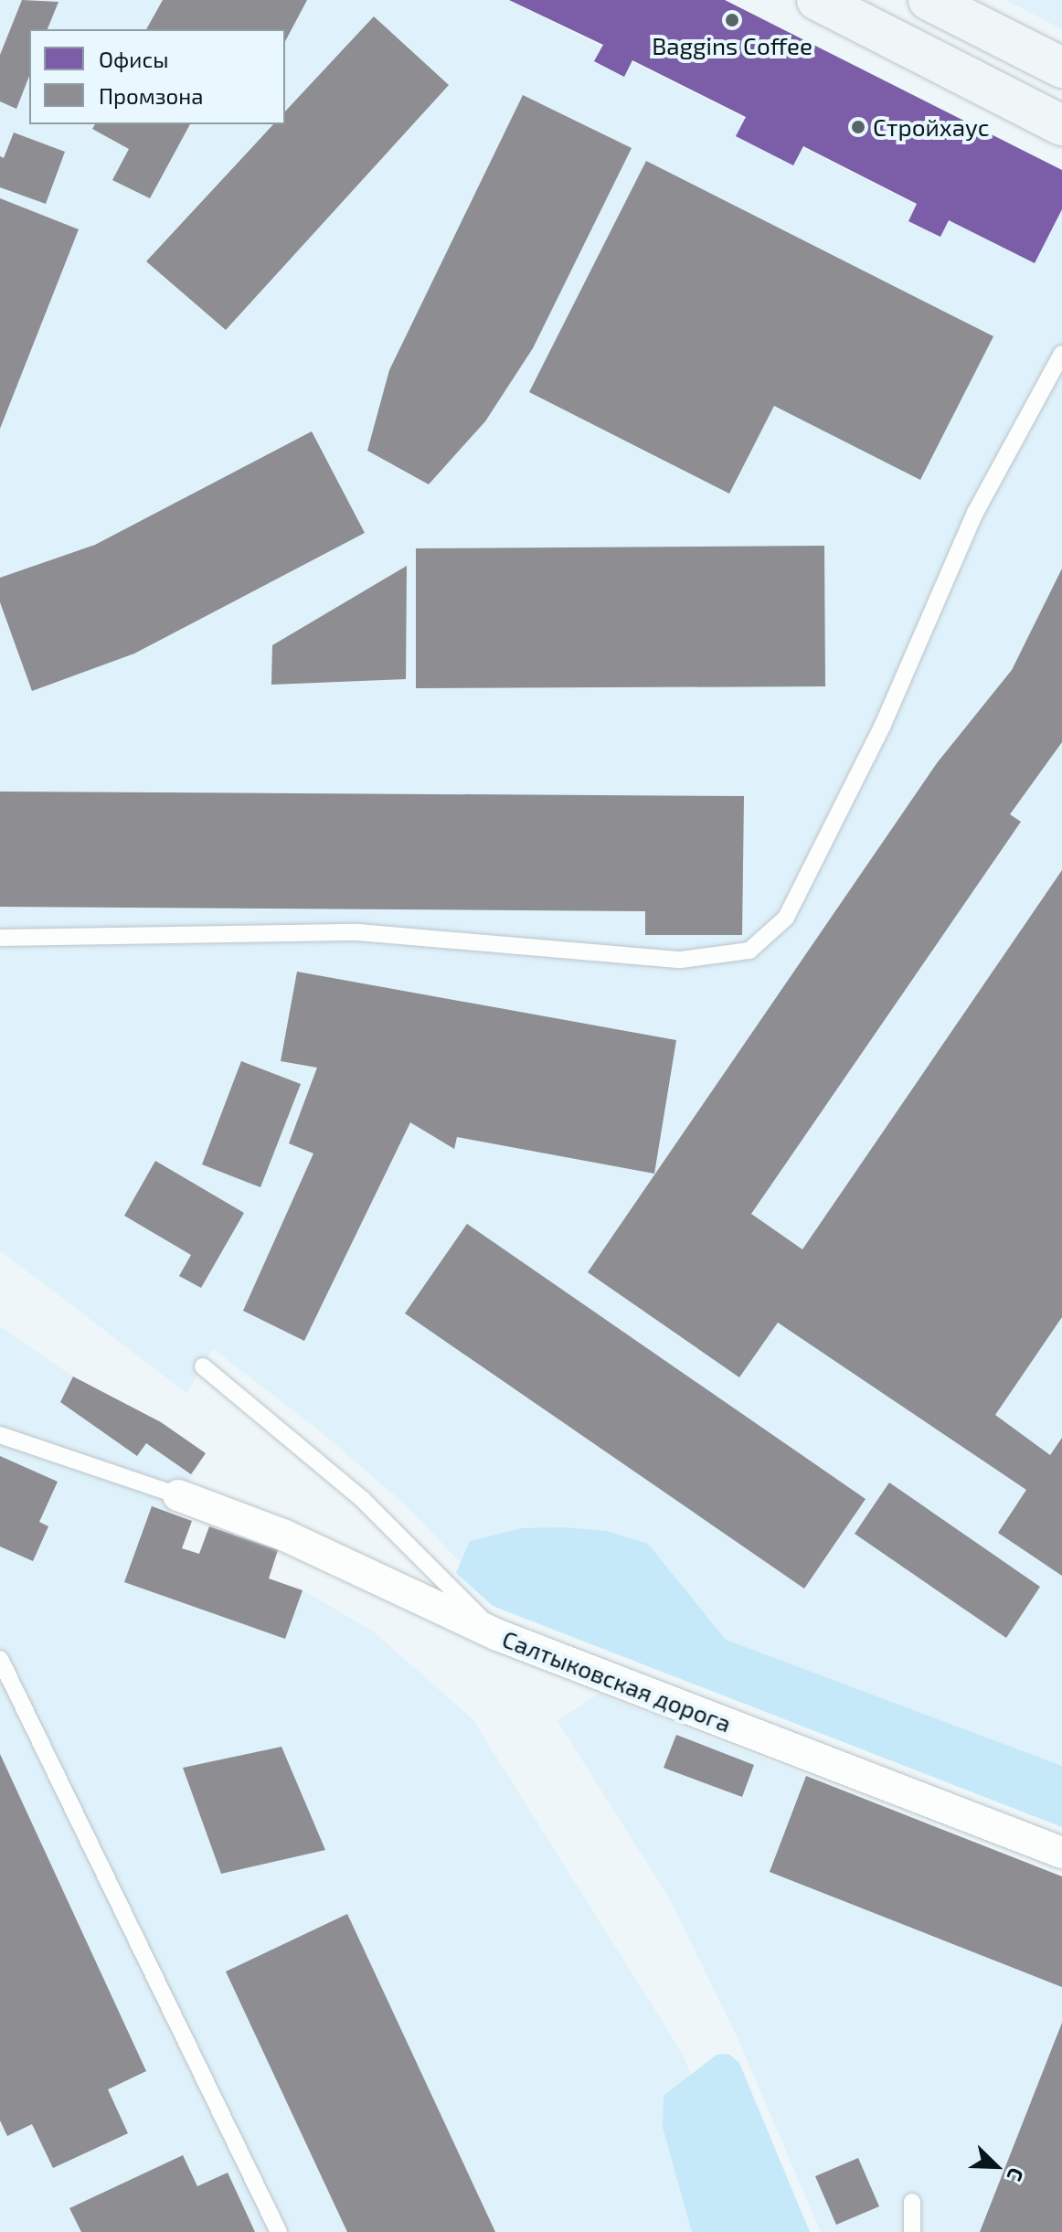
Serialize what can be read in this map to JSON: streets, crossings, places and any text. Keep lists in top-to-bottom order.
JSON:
{
  "streets": {
    "street": ["Салтыковская дорога"]
  },
  "places": ["Baggins Coffee", "Стройхаус"],
  "legend": ["Офисы", "Промзона"],
  "north": "bottom right"
}
